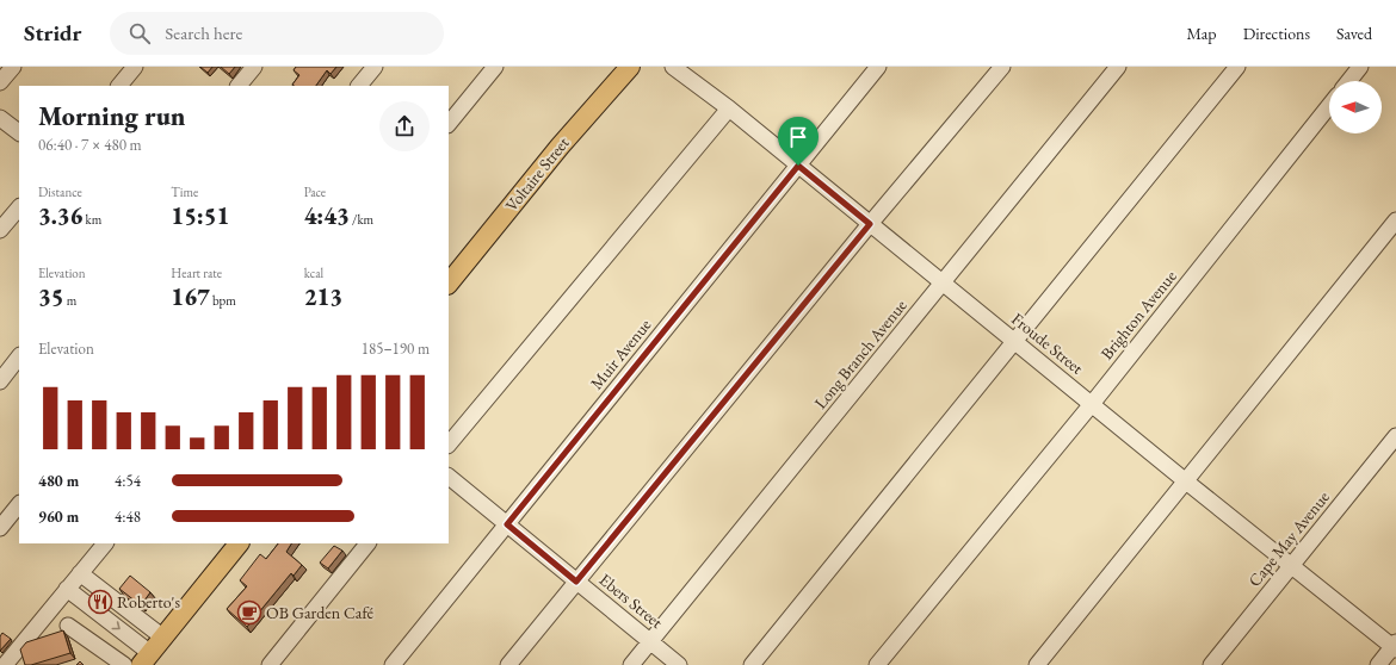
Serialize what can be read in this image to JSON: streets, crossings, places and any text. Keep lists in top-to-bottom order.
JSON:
{
  "streets": {
    "main road": ["Voltaire Street"],
    "street": [
      "Brighton Avenue",
      "Froude Street",
      "Muir Avenue",
      "Long Branch Avenue",
      "Cape May Avenue",
      "Ebers Street"
    ]
  },
  "crossings": [
    ["Brighton Avenue", "Froude Street"],
    ["Froude Street", "Muir Avenue"],
    ["Froude Street", "Long Branch Avenue"],
    ["Froude Street", "Cape May Avenue"],
    ["Muir Avenue", "Ebers Street"],
    ["Long Branch Avenue", "Ebers Street"]
  ],
  "places": {
    "restaurant": ["Roberto's"],
    "cafe": ["OB Garden Café"]
  },
  "north": "left",
  "page": {
    "header": "Stridr",
    "search": "Search here",
    "nav": ["Map", "Directions", "Saved"],
    "heading": ["Morning run", "06:40 · 7 × 480 m"],
    "stats": [
      ["Distance", "3.36 km"],
      ["Time", "15:51"],
      ["Pace", "4:43 /km"],
      ["Elevation", "35 m"],
      ["Heart rate", "167 bpm"],
      ["kcal", "213"]
    ],
    "chart": ["Elevation", "185–190 m"],
    "list": [
      {
        "name": "480 m",
        "note": "4:54"
      },
      {
        "name": "960 m",
        "note": "4:48"
      }
    ]
  }
}
